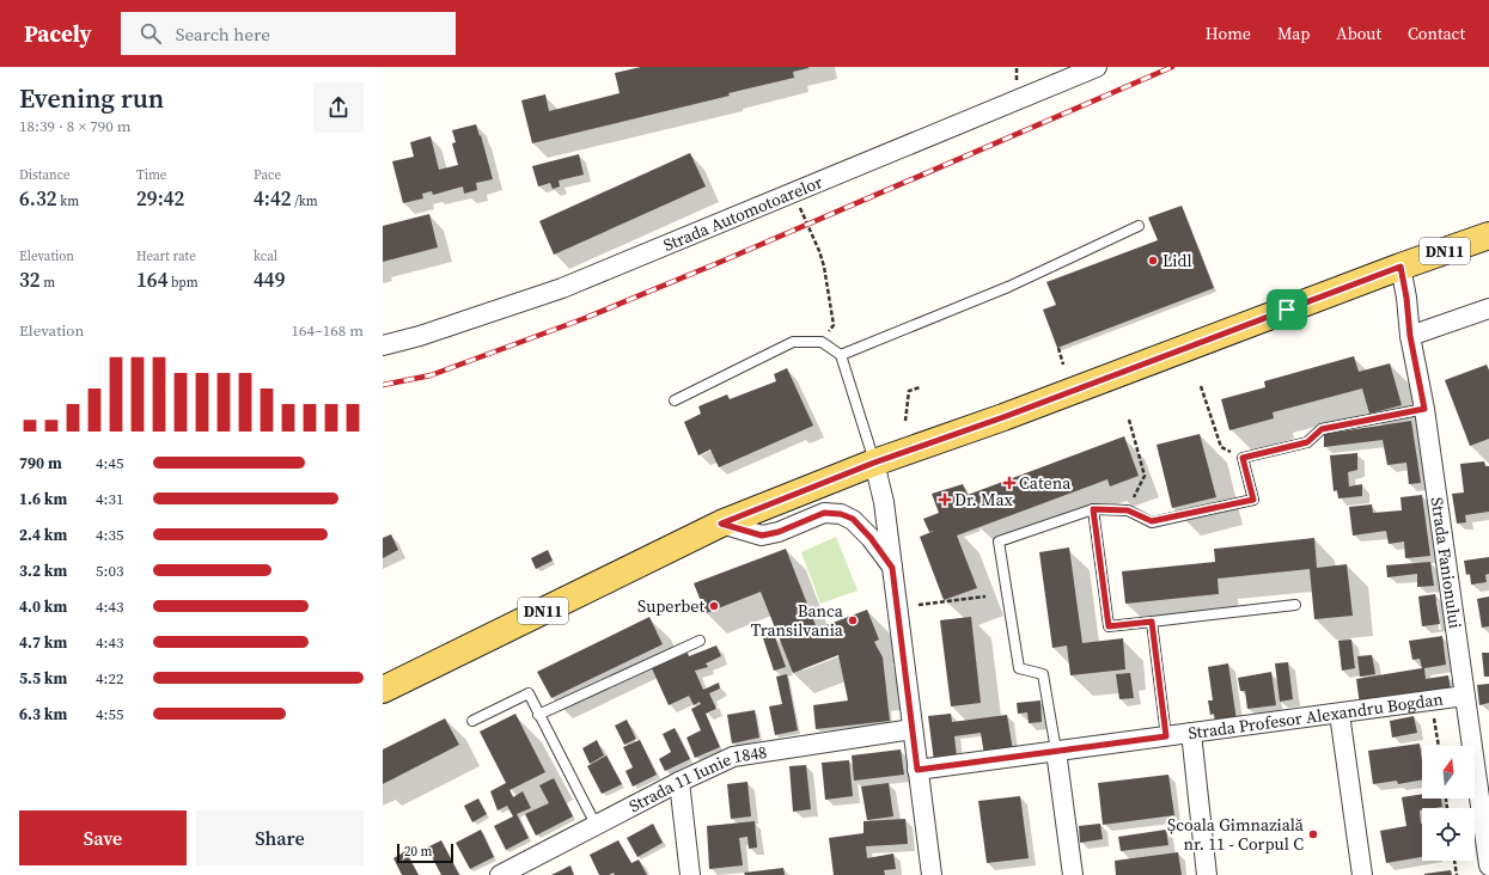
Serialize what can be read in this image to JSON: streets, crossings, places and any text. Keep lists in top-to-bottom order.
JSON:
{
  "streets": {
    "main road": ["DN11"],
    "street": [
      "Strada Automotoarelor",
      "Strada Fanionului",
      "Strada Profesor Alexandru Bogdan",
      "Strada 11 Iunie 1848"
    ]
  },
  "crossings": [
    ["DN11", "Strada Fanionului"],
    ["Strada Fanionului", "Strada Profesor Alexandru Bogdan"]
  ],
  "places": {
    "other": [
      "Lidl",
      "Superbet",
      "Banca Transilvania",
      "Școala Gimnazială nr. 11 - Corpul C"
    ],
    "health": ["Catena", "Dr. Max"]
  },
  "scale_bar": "20 m",
  "north": "top",
  "page": {
    "header": "Pacely",
    "search": "Search here",
    "nav": [
      "Home",
      "Map",
      "About",
      "Contact"
    ],
    "heading": ["Evening run", "18:39 · 8 × 790 m"],
    "stats": [
      ["Distance", "6.32 km"],
      ["Time", "29:42"],
      ["Pace", "4:42 /km"],
      ["Elevation", "32 m"],
      ["Heart rate", "164 bpm"],
      ["kcal", "449"]
    ],
    "chart": ["Elevation", "164–168 m"],
    "list": [
      {
        "name": "790 m",
        "note": "4:45"
      },
      {
        "name": "1.6 km",
        "note": "4:31"
      },
      {
        "name": "2.4 km",
        "note": "4:35"
      },
      {
        "name": "3.2 km",
        "note": "5:03"
      },
      {
        "name": "4.0 km",
        "note": "4:43"
      },
      {
        "name": "4.7 km",
        "note": "4:43"
      },
      {
        "name": "5.5 km",
        "note": "4:22"
      },
      {
        "name": "6.3 km",
        "note": "4:55"
      }
    ],
    "buttons": ["Save", "Share"],
    "scale": "20 m"
  }
}
